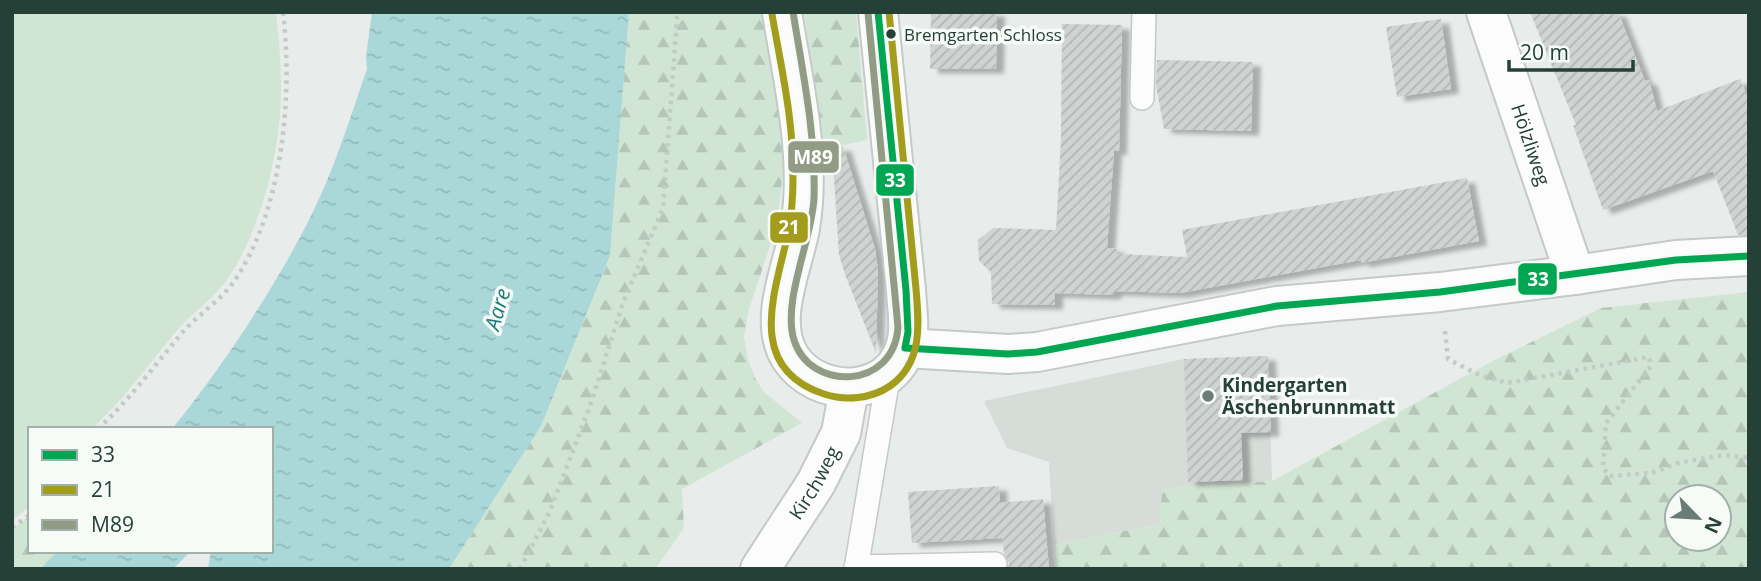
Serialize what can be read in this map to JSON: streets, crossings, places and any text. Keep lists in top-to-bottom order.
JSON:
{
  "streets": {
    "street": ["Hölzliweg", "Kirchweg"]
  },
  "water": ["Aare"],
  "places": ["Bremgarten Schloss", "Kindergarten Äschenbrunnmatt"],
  "lines": ["transit line 33", "transit line 21", "transit line M89"],
  "legend": ["33", "21", "M89"],
  "scale_bar": "20 m",
  "north": "bottom right"
}
